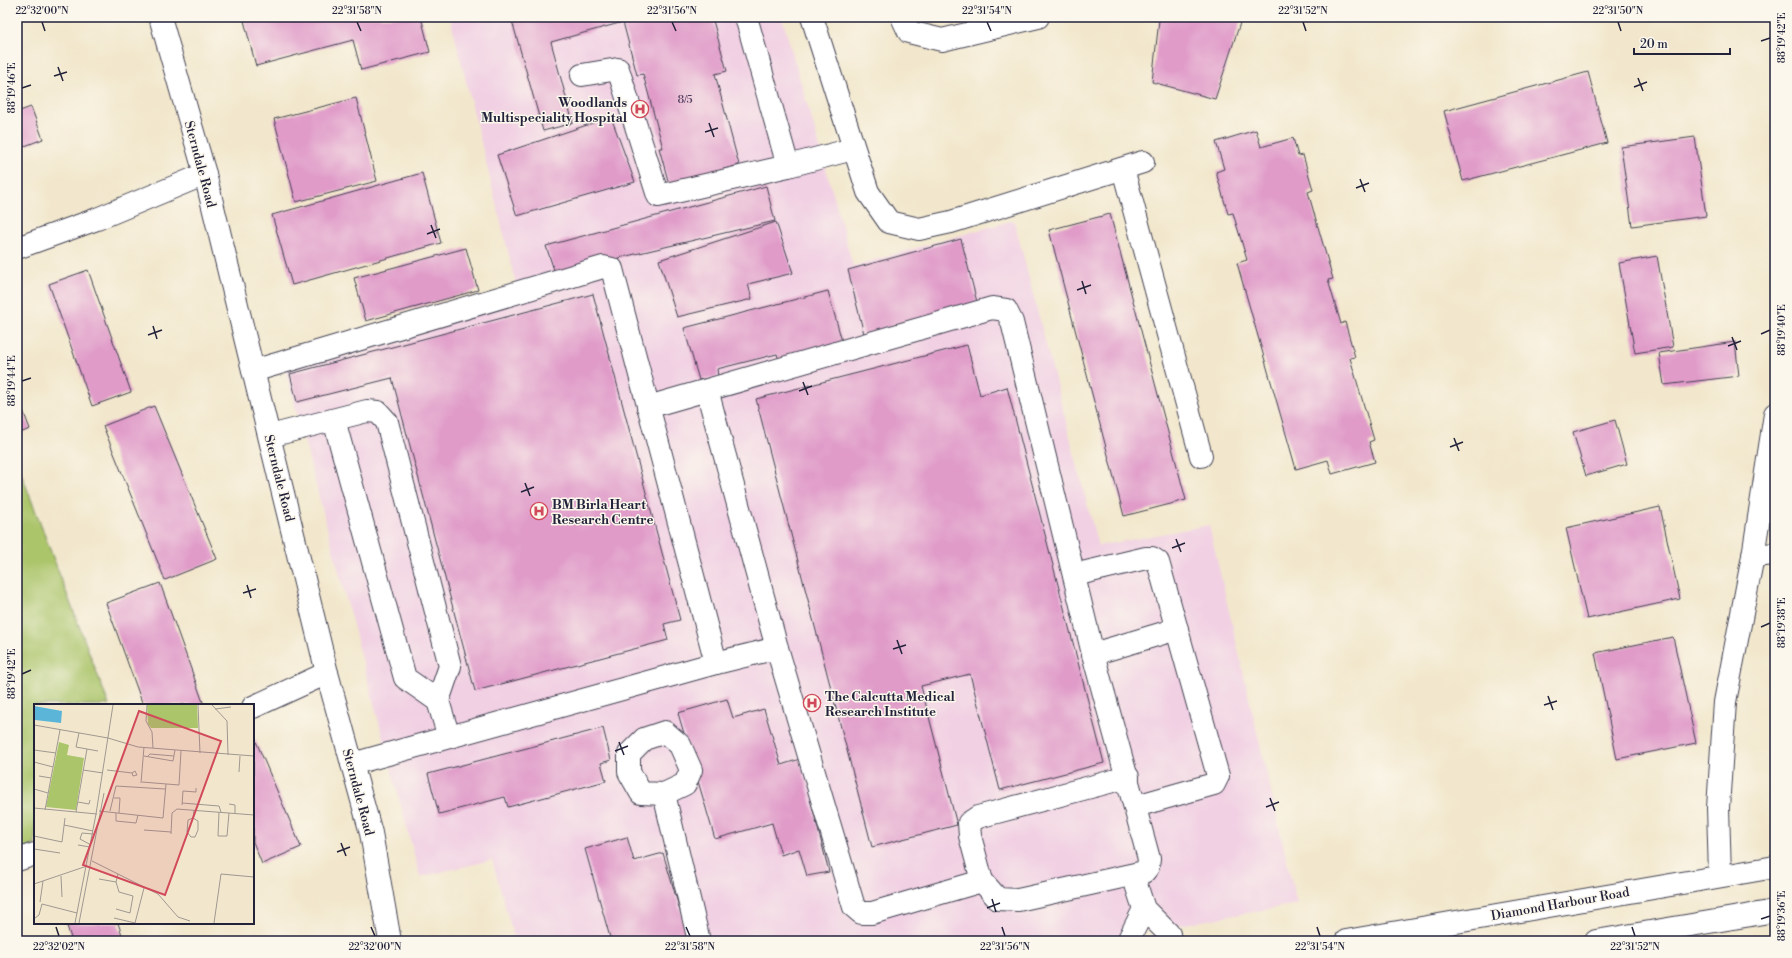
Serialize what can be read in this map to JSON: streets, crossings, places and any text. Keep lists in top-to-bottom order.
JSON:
{
  "streets": {
    "street": ["Sterndale Road", "Diamond Harbour Road"]
  },
  "places": {
    "hospital": ["Woodlands Multispeciality Hospital", "BM Birla Heart Research Centre", "The Calcutta Medical Research Institute"]
  },
  "house_numbers": ["8/5"],
  "scale_bar": "20 m",
  "coordinates": [
    "22°32'00\"N",
    "22°31'58\"N",
    "22°31'56\"N",
    "22°31'54\"N",
    "22°31'52\"N",
    "22°31'50\"N",
    "88°19'42\"E",
    "88°19'46\"E",
    "88°19'40\"E",
    "88°19'44\"E",
    "88°19'38\"E",
    "88°19'36\"E",
    "22°32'02\"N"
  ]
}
